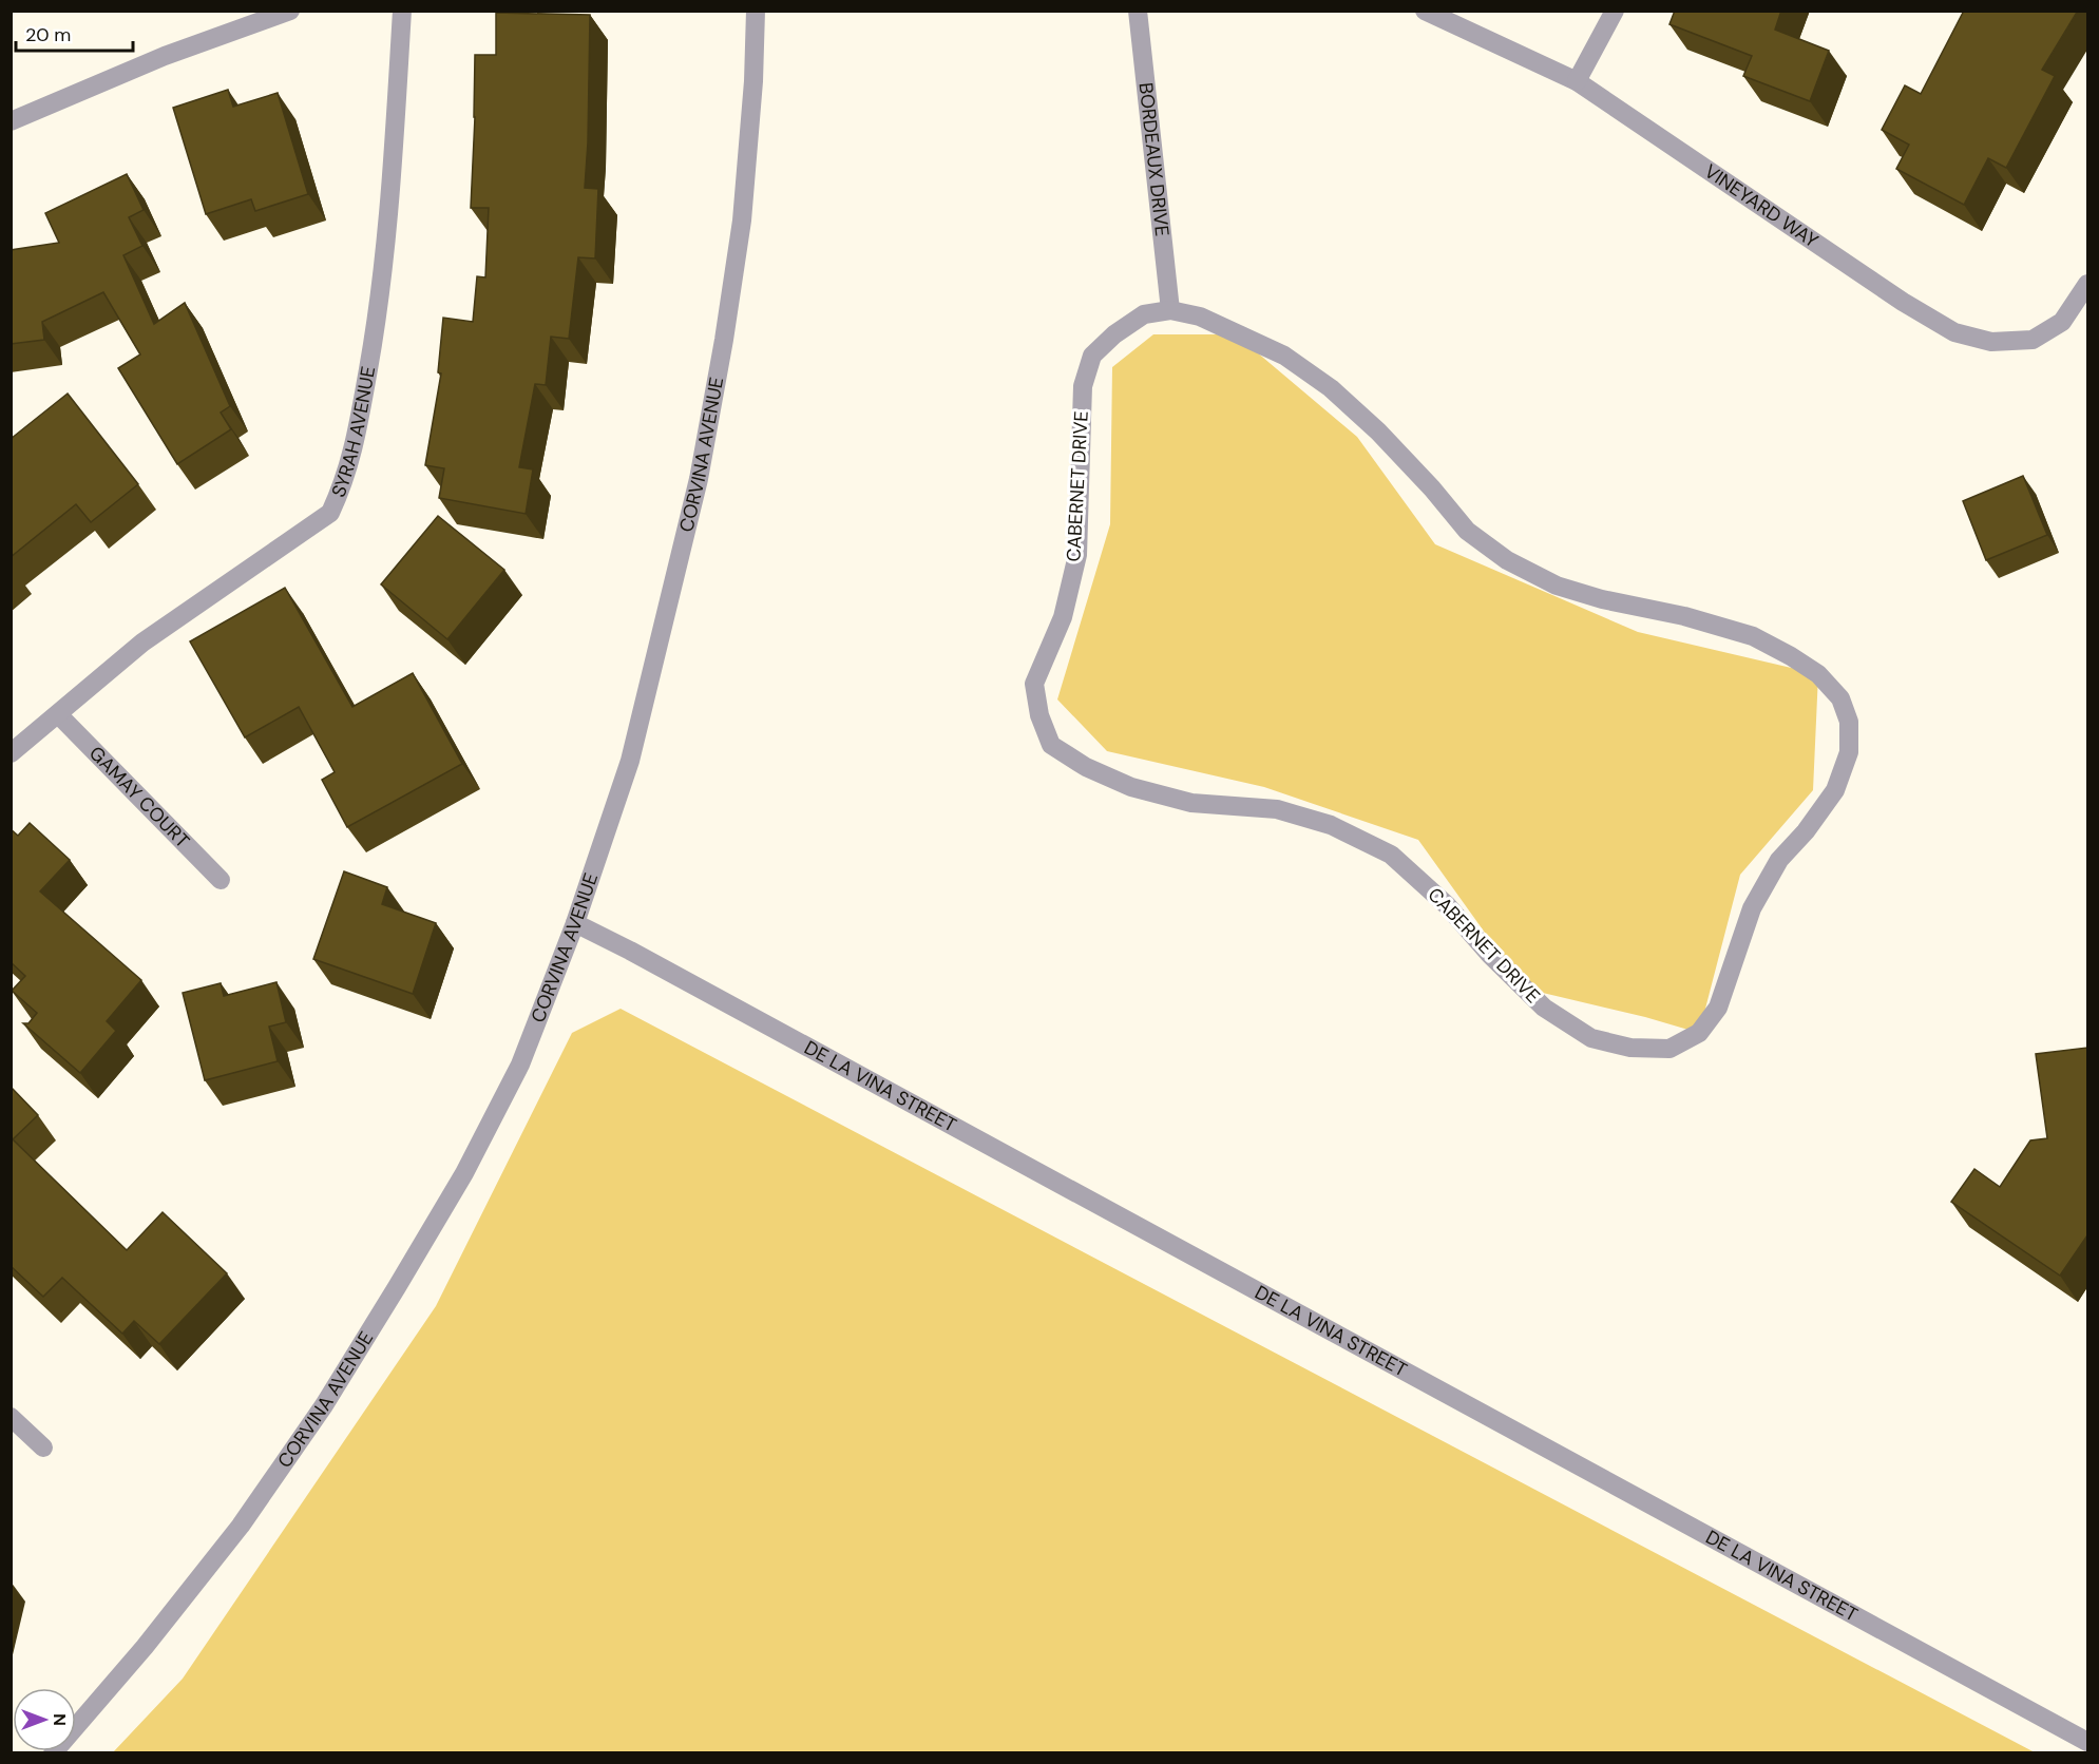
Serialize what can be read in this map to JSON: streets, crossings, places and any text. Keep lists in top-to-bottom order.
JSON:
{
  "streets": {
    "street": [
      "BORDEAUX DRIVE",
      "VINEYARD WAY",
      "SYRAH AVENUE",
      "CORVINA AVENUE",
      "CABERNET DRIVE",
      "GAMAY COURT",
      "DE LA VINA STREET"
    ]
  },
  "crossings": [
    ["BORDEAUX DRIVE", "CABERNET DRIVE"],
    ["SYRAH AVENUE", "GAMAY COURT"],
    ["CORVINA AVENUE", "DE LA VINA STREET"]
  ],
  "scale_bar": "20 m",
  "north": "right"
}
